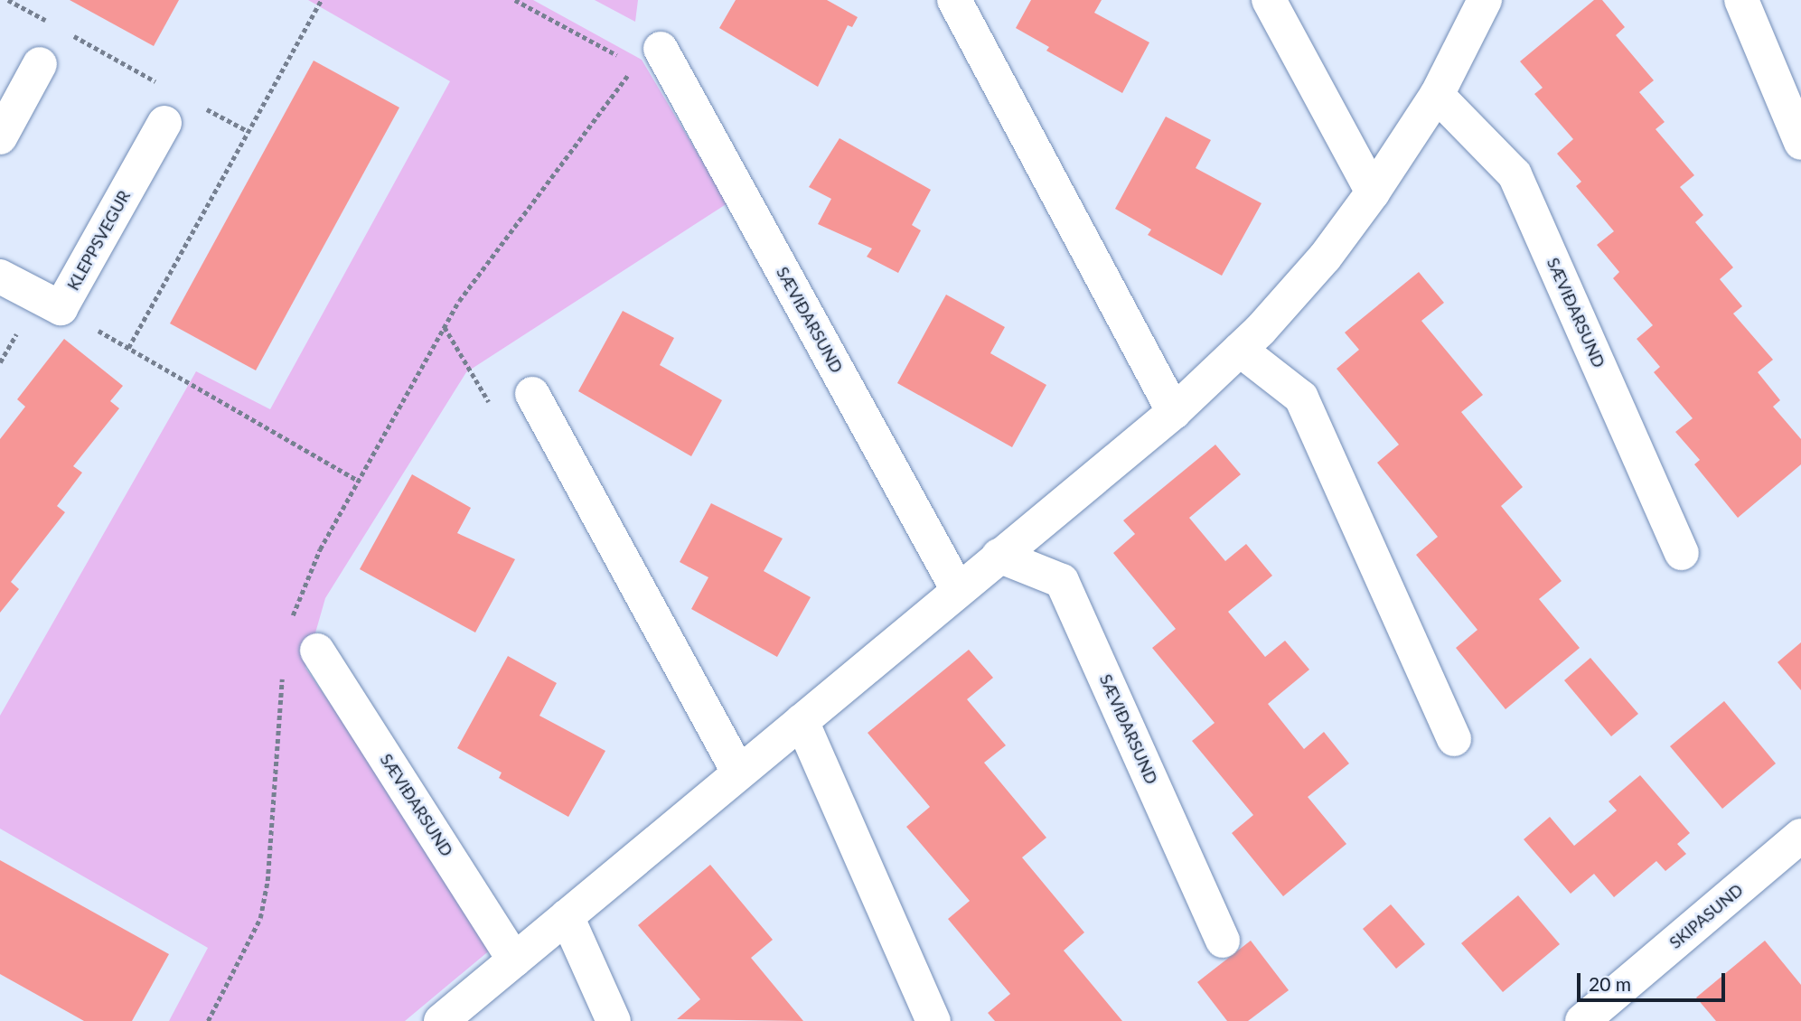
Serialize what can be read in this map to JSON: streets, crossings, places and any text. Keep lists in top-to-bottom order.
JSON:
{
  "streets": {
    "street": ["KLEPPSVEGUR", "SÆVIÐARSUND", "SKIPASUND"]
  },
  "scale_bar": "20 m"
}
